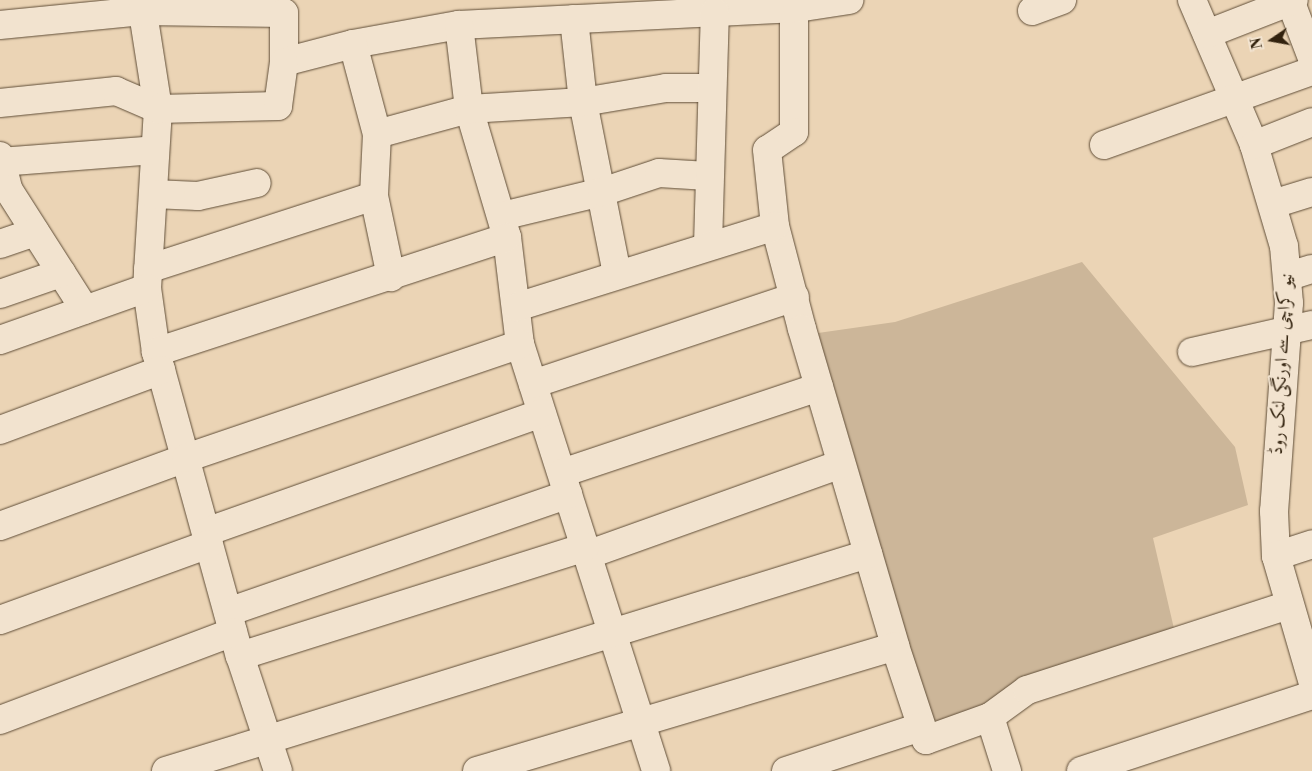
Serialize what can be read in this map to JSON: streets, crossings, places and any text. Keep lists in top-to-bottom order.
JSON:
{
  "streets": {
    "street": ["نیو کراچی سے اورنگی لنک روڈ"]
  },
  "north": "left"
}
